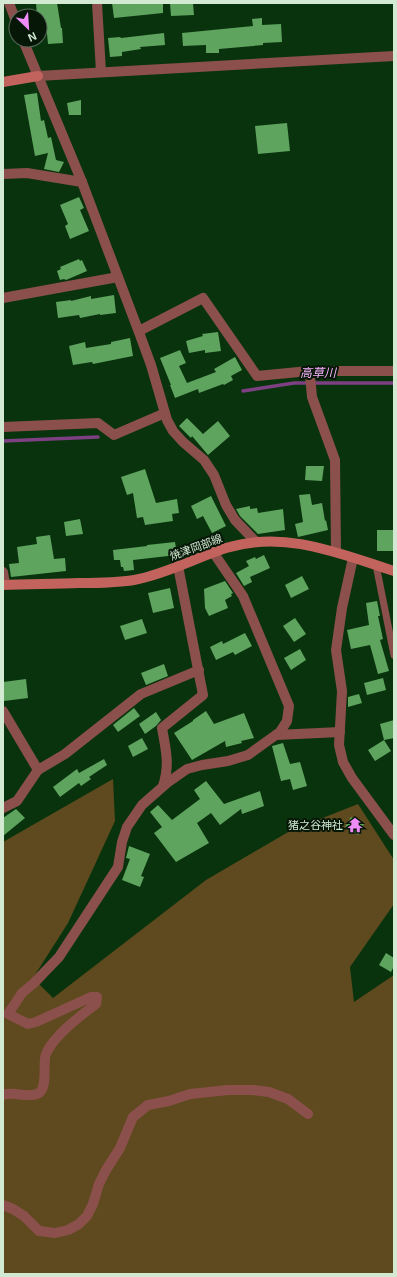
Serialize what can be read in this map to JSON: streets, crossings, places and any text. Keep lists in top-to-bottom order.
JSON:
{
  "streets": {
    "main road": ["焼津岡部線"]
  },
  "water": ["高草川"],
  "places": {
    "temple": ["猪之谷神社"]
  },
  "north": "bottom right"
}
